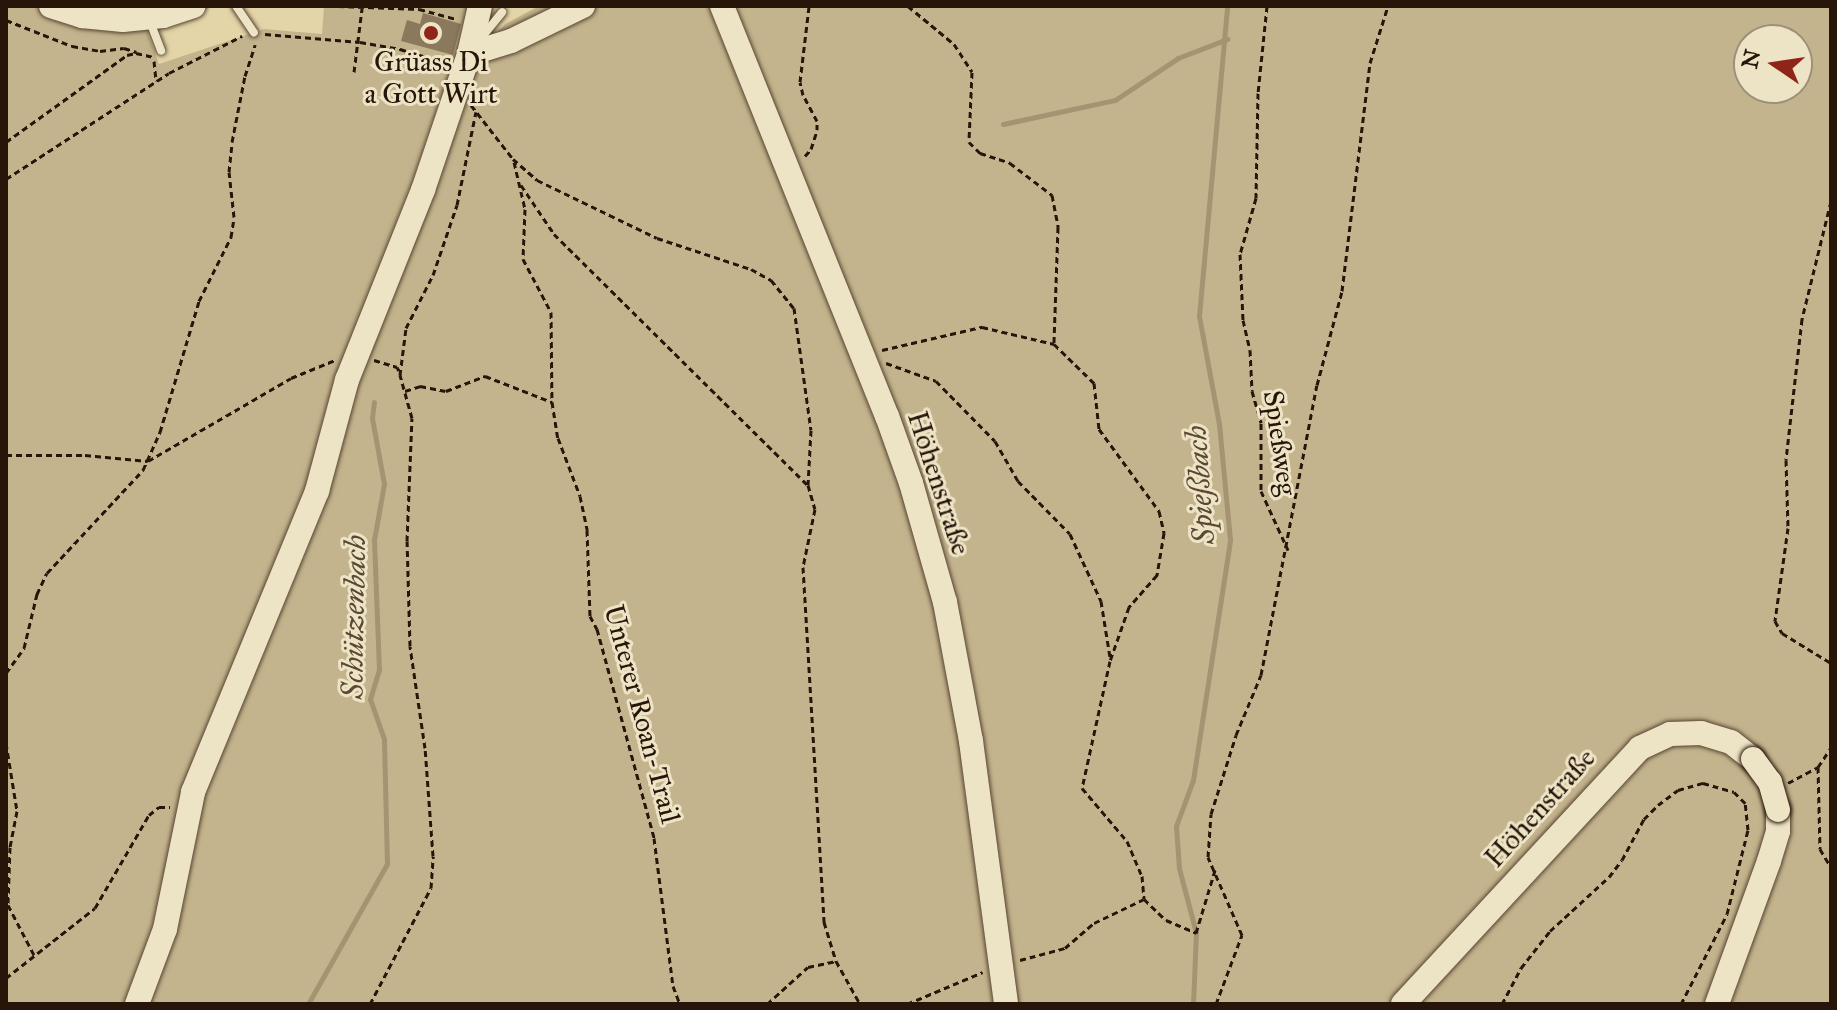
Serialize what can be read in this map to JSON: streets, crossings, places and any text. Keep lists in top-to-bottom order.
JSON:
{
  "streets": {
    "street": ["Höhenstraße"],
    "path": ["Spießweg", "Unterer Roan-Trail"]
  },
  "water": ["Spießbach", "Schützenbach"],
  "places": ["Grüass Di a Gott Wirt"],
  "north": "left"
}
